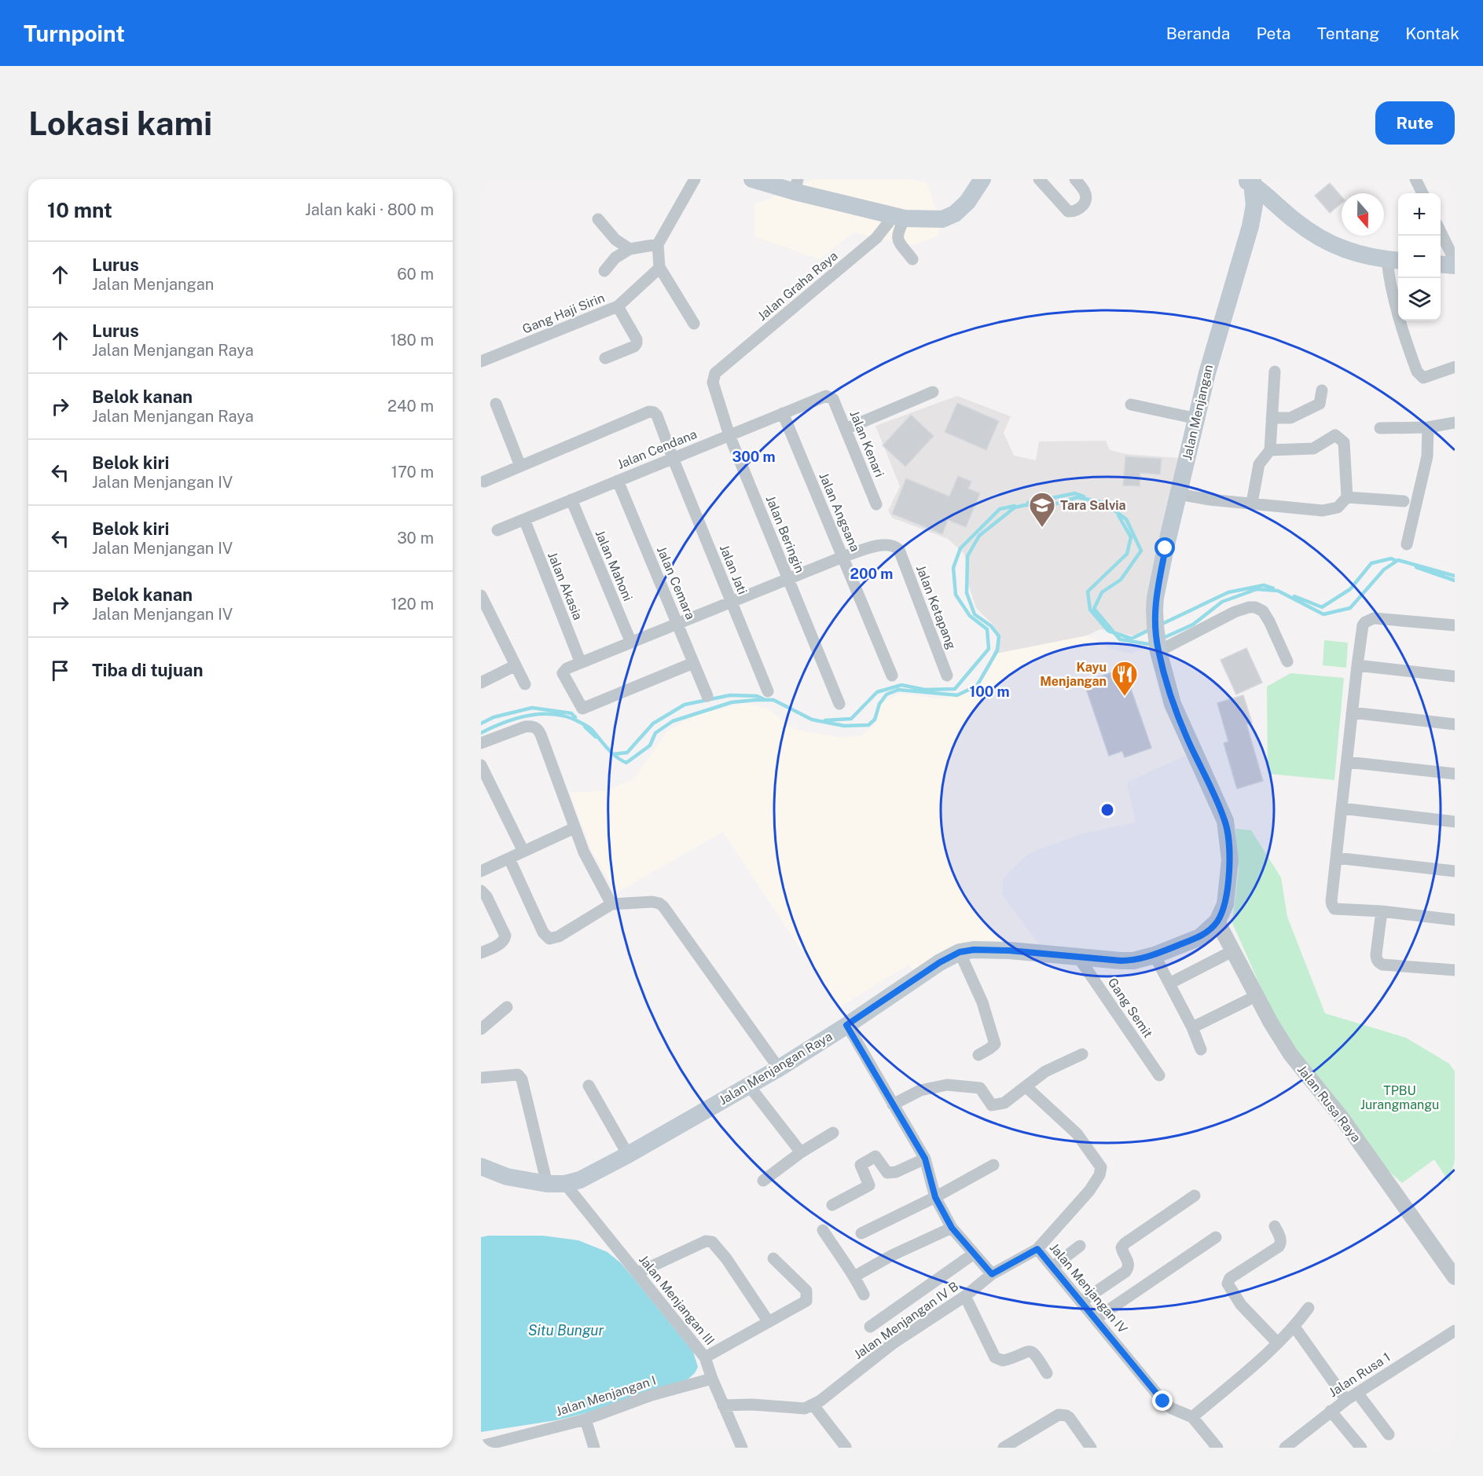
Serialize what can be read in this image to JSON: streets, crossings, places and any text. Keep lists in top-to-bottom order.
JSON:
{
  "streets": {
    "main road": ["Jalan Menjangan", "Jalan Menjangan Raya"],
    "street": [
      "Jalan Graha Raya",
      "Gang Haji Sirin",
      "Jalan Kenari",
      "Jalan Cendana",
      "Jalan Angsana",
      "Jalan Beringin",
      "Jalan Mahoni",
      "Jalan Jati",
      "Jalan Cemara",
      "Jalan Akasia",
      "Jalan Ketapang",
      "Gang Semit",
      "Jalan Rusa Raya",
      "Jalan Menjangan IV",
      "Jalan Menjangan III",
      "Jalan Menjangan IV B",
      "Jalan Rusa 1",
      "Jalan Menjangan I"
    ]
  },
  "crossings": [
    ["Jalan Graha Raya", "Jalan Beringin"],
    ["Jalan Menjangan", "Jalan Menjangan Raya"],
    ["Jalan Kenari", "Jalan Cendana"],
    ["Jalan Cendana", "Jalan Angsana"],
    ["Jalan Cendana", "Jalan Beringin"],
    ["Jalan Cendana", "Jalan Mahoni"],
    ["Jalan Cendana", "Jalan Jati"],
    ["Jalan Cendana", "Jalan Cemara"],
    ["Jalan Cendana", "Jalan Akasia"],
    ["Jalan Angsana", "Jalan Ketapang"],
    ["Gang Semit", "Jalan Menjangan Raya"],
    ["Jalan Menjangan Raya", "Jalan Rusa Raya"],
    ["Jalan Menjangan Raya", "Jalan Menjangan III"],
    ["Jalan Menjangan IV", "Jalan Menjangan IV B"],
    ["Jalan Menjangan III", "Jalan Menjangan I"]
  ],
  "water": ["Situ Bungur"],
  "parks": ["TPBU Jurangmangu"],
  "places": {
    "school or university": ["Tara Salvia"],
    "restaurant": ["Kayu Menjangan"]
  },
  "north": "bottom",
  "page": {
    "header": "Turnpoint",
    "nav": [
      "Beranda",
      "Peta",
      "Tentang",
      "Kontak"
    ],
    "buttons": "Rute",
    "title": "Lokasi kami",
    "heading": ["10 mnt", "Jalan kaki · 800 m"],
    "map_buttons": ["+", "−"],
    "list": [
      ["Lurus", "Jalan Menjangan", "60 m"],
      ["Lurus", "Jalan Menjangan Raya", "180 m"],
      ["Belok kanan", "Jalan Menjangan Raya", "240 m"],
      ["Belok kiri", "Jalan Menjangan IV", "170 m"],
      ["Belok kiri", "Jalan Menjangan IV", "30 m"],
      ["Belok kanan", "Jalan Menjangan IV", "120 m"],
      "Tiba di tujuan"
    ]
  },
  "rings": ["300 m", "200 m", "100 m"]
}
